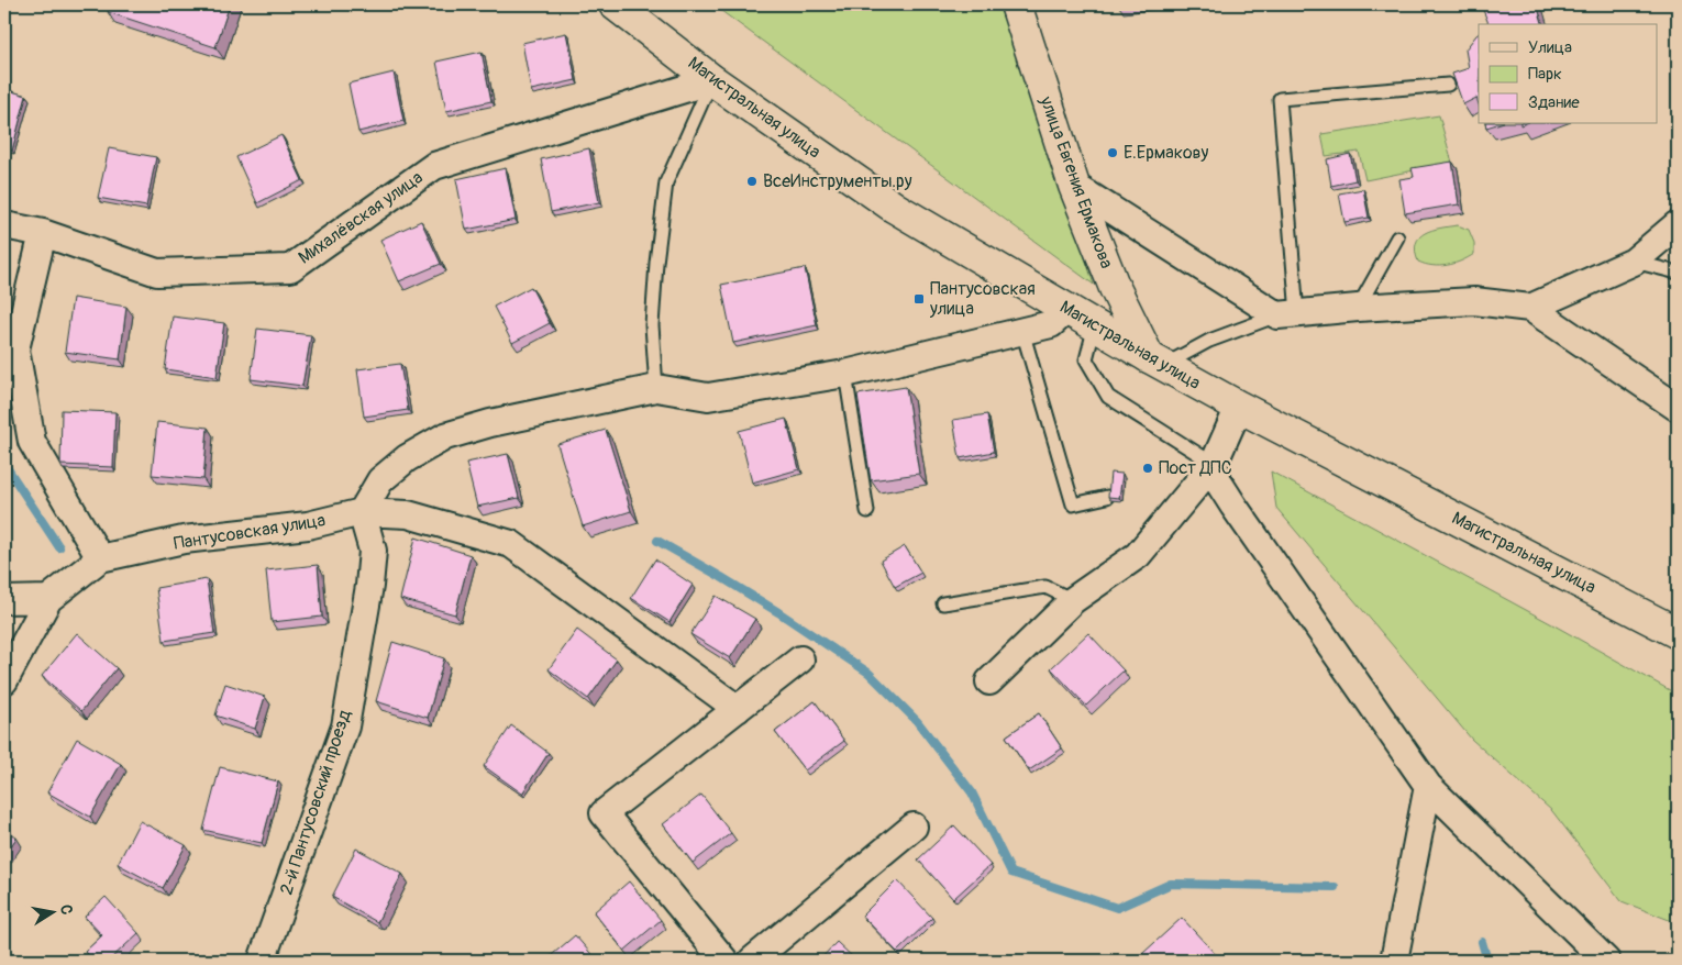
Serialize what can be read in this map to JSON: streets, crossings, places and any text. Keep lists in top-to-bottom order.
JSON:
{
  "streets": {
    "main road": ["Магистральная улица", "улица Евгения Ермакова"],
    "street": ["Михалёвская улица", "Пантусовская улица", "2-й Пантусовский проезд"]
  },
  "crossings": [
    ["Магистральная улица", "улица Евгения Ермакова"],
    ["Магистральная улица", "Михалёвская улица"],
    ["Пантусовская улица", "2-й Пантусовский проезд"]
  ],
  "places": {
    "other": ["Е.Ермакову", "ВсеИнструменты.ру", "Пост ДПС"],
    "transit": ["Пантусовская улица"]
  },
  "legend": ["Улица", "Парк", "Здание"],
  "north": "right"
}
